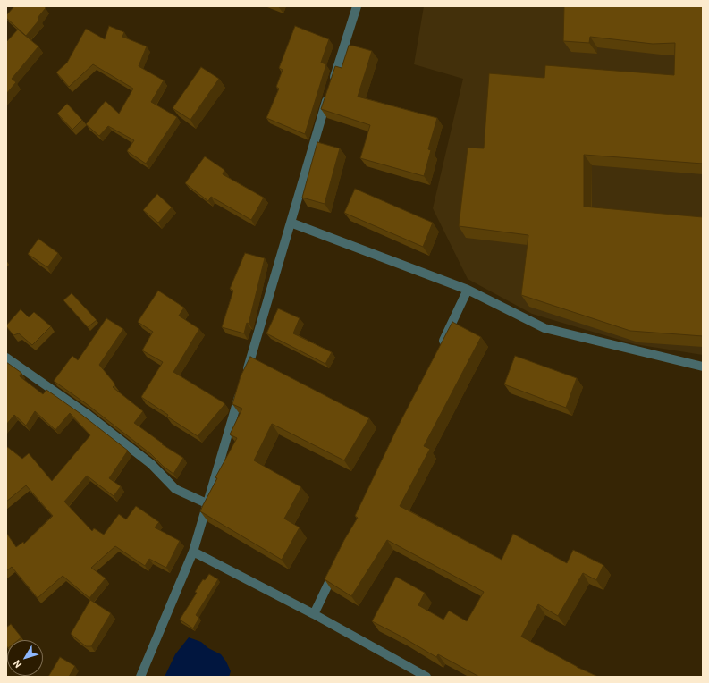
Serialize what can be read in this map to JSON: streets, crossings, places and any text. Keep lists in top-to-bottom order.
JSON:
{
  "north": "bottom left"
}
